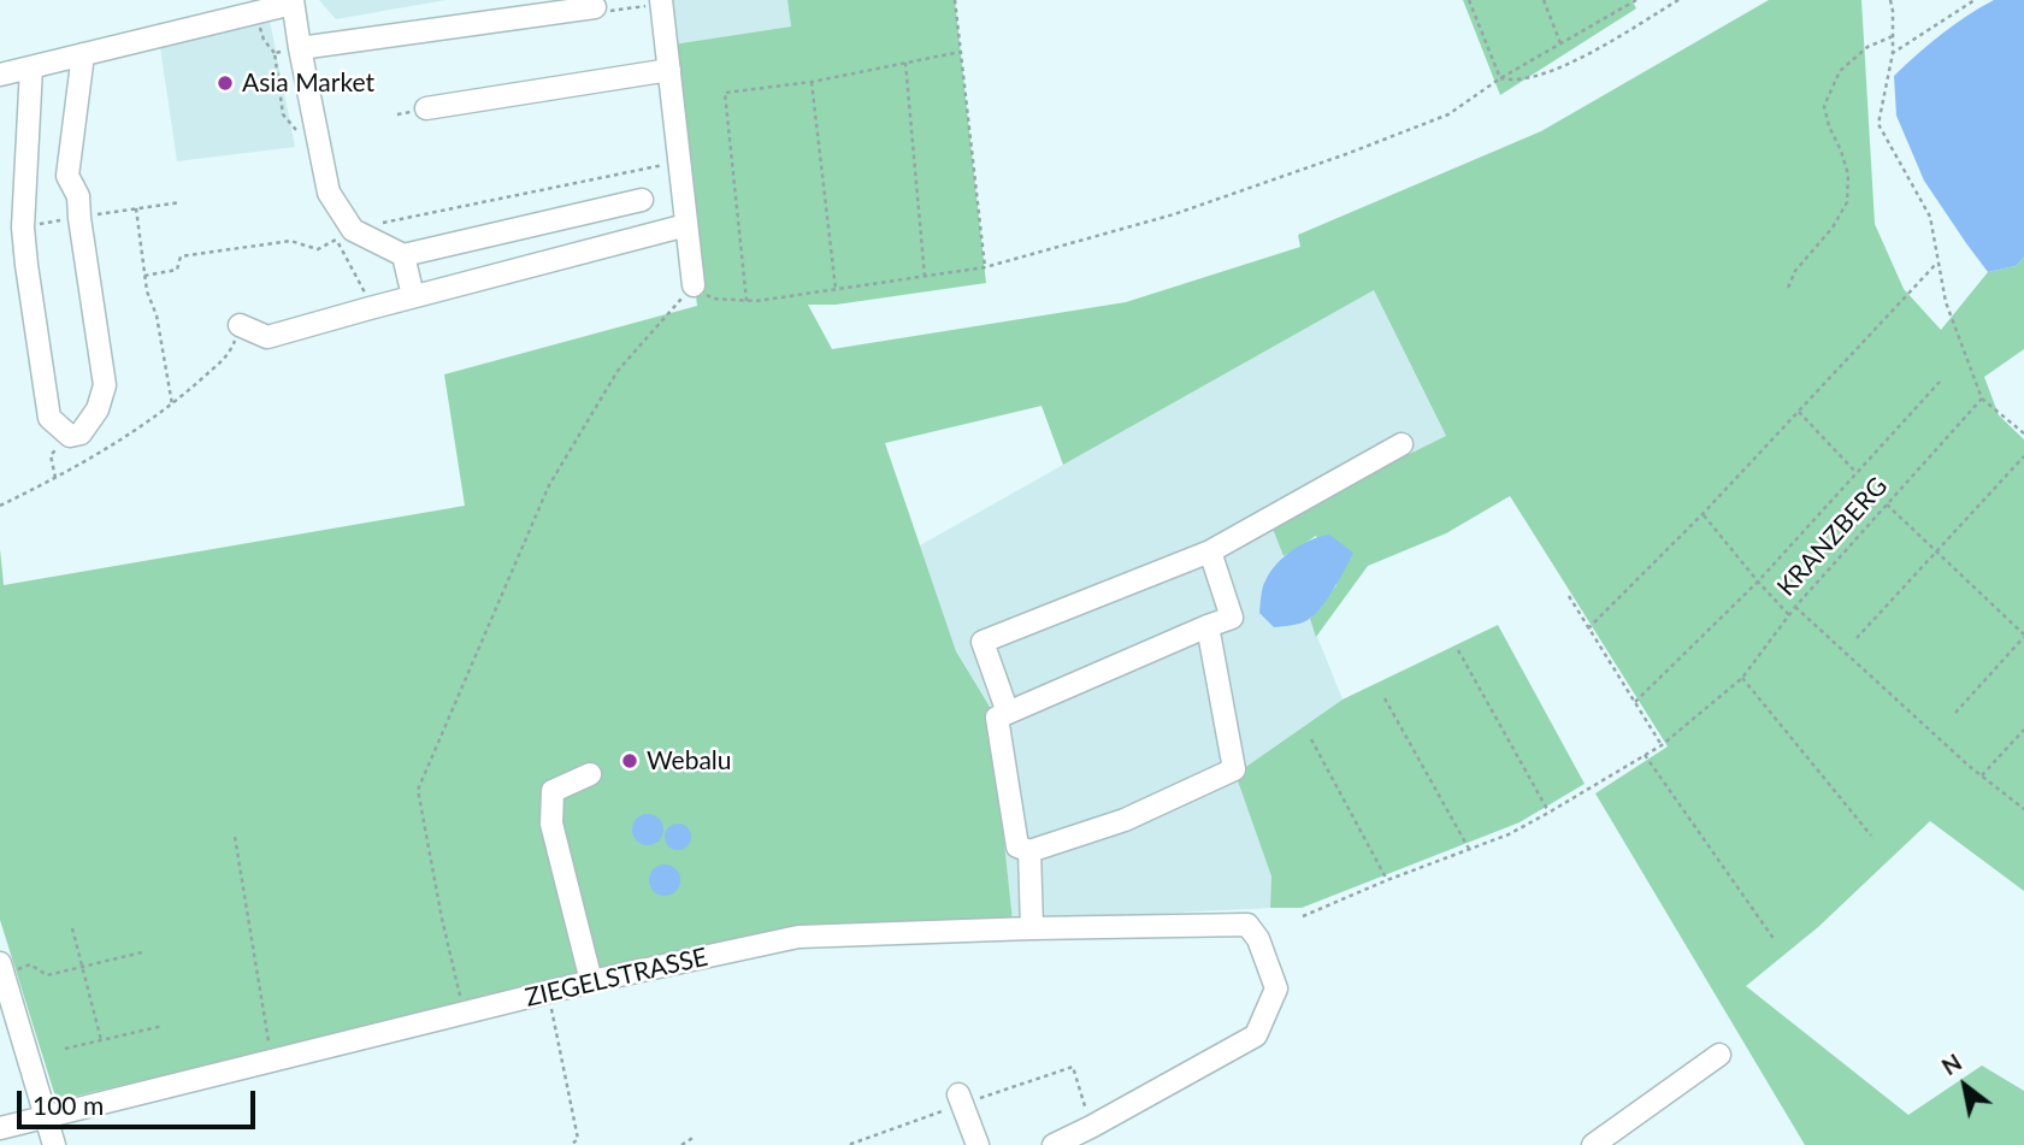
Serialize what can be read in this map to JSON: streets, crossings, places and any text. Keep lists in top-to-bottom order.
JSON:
{
  "streets": {
    "street": ["ZIEGELSTRASSE"],
    "path": ["KRANZBERG"]
  },
  "places": ["Asia Market", "Webalu"],
  "scale_bar": "100 m",
  "north": "top left"
}
